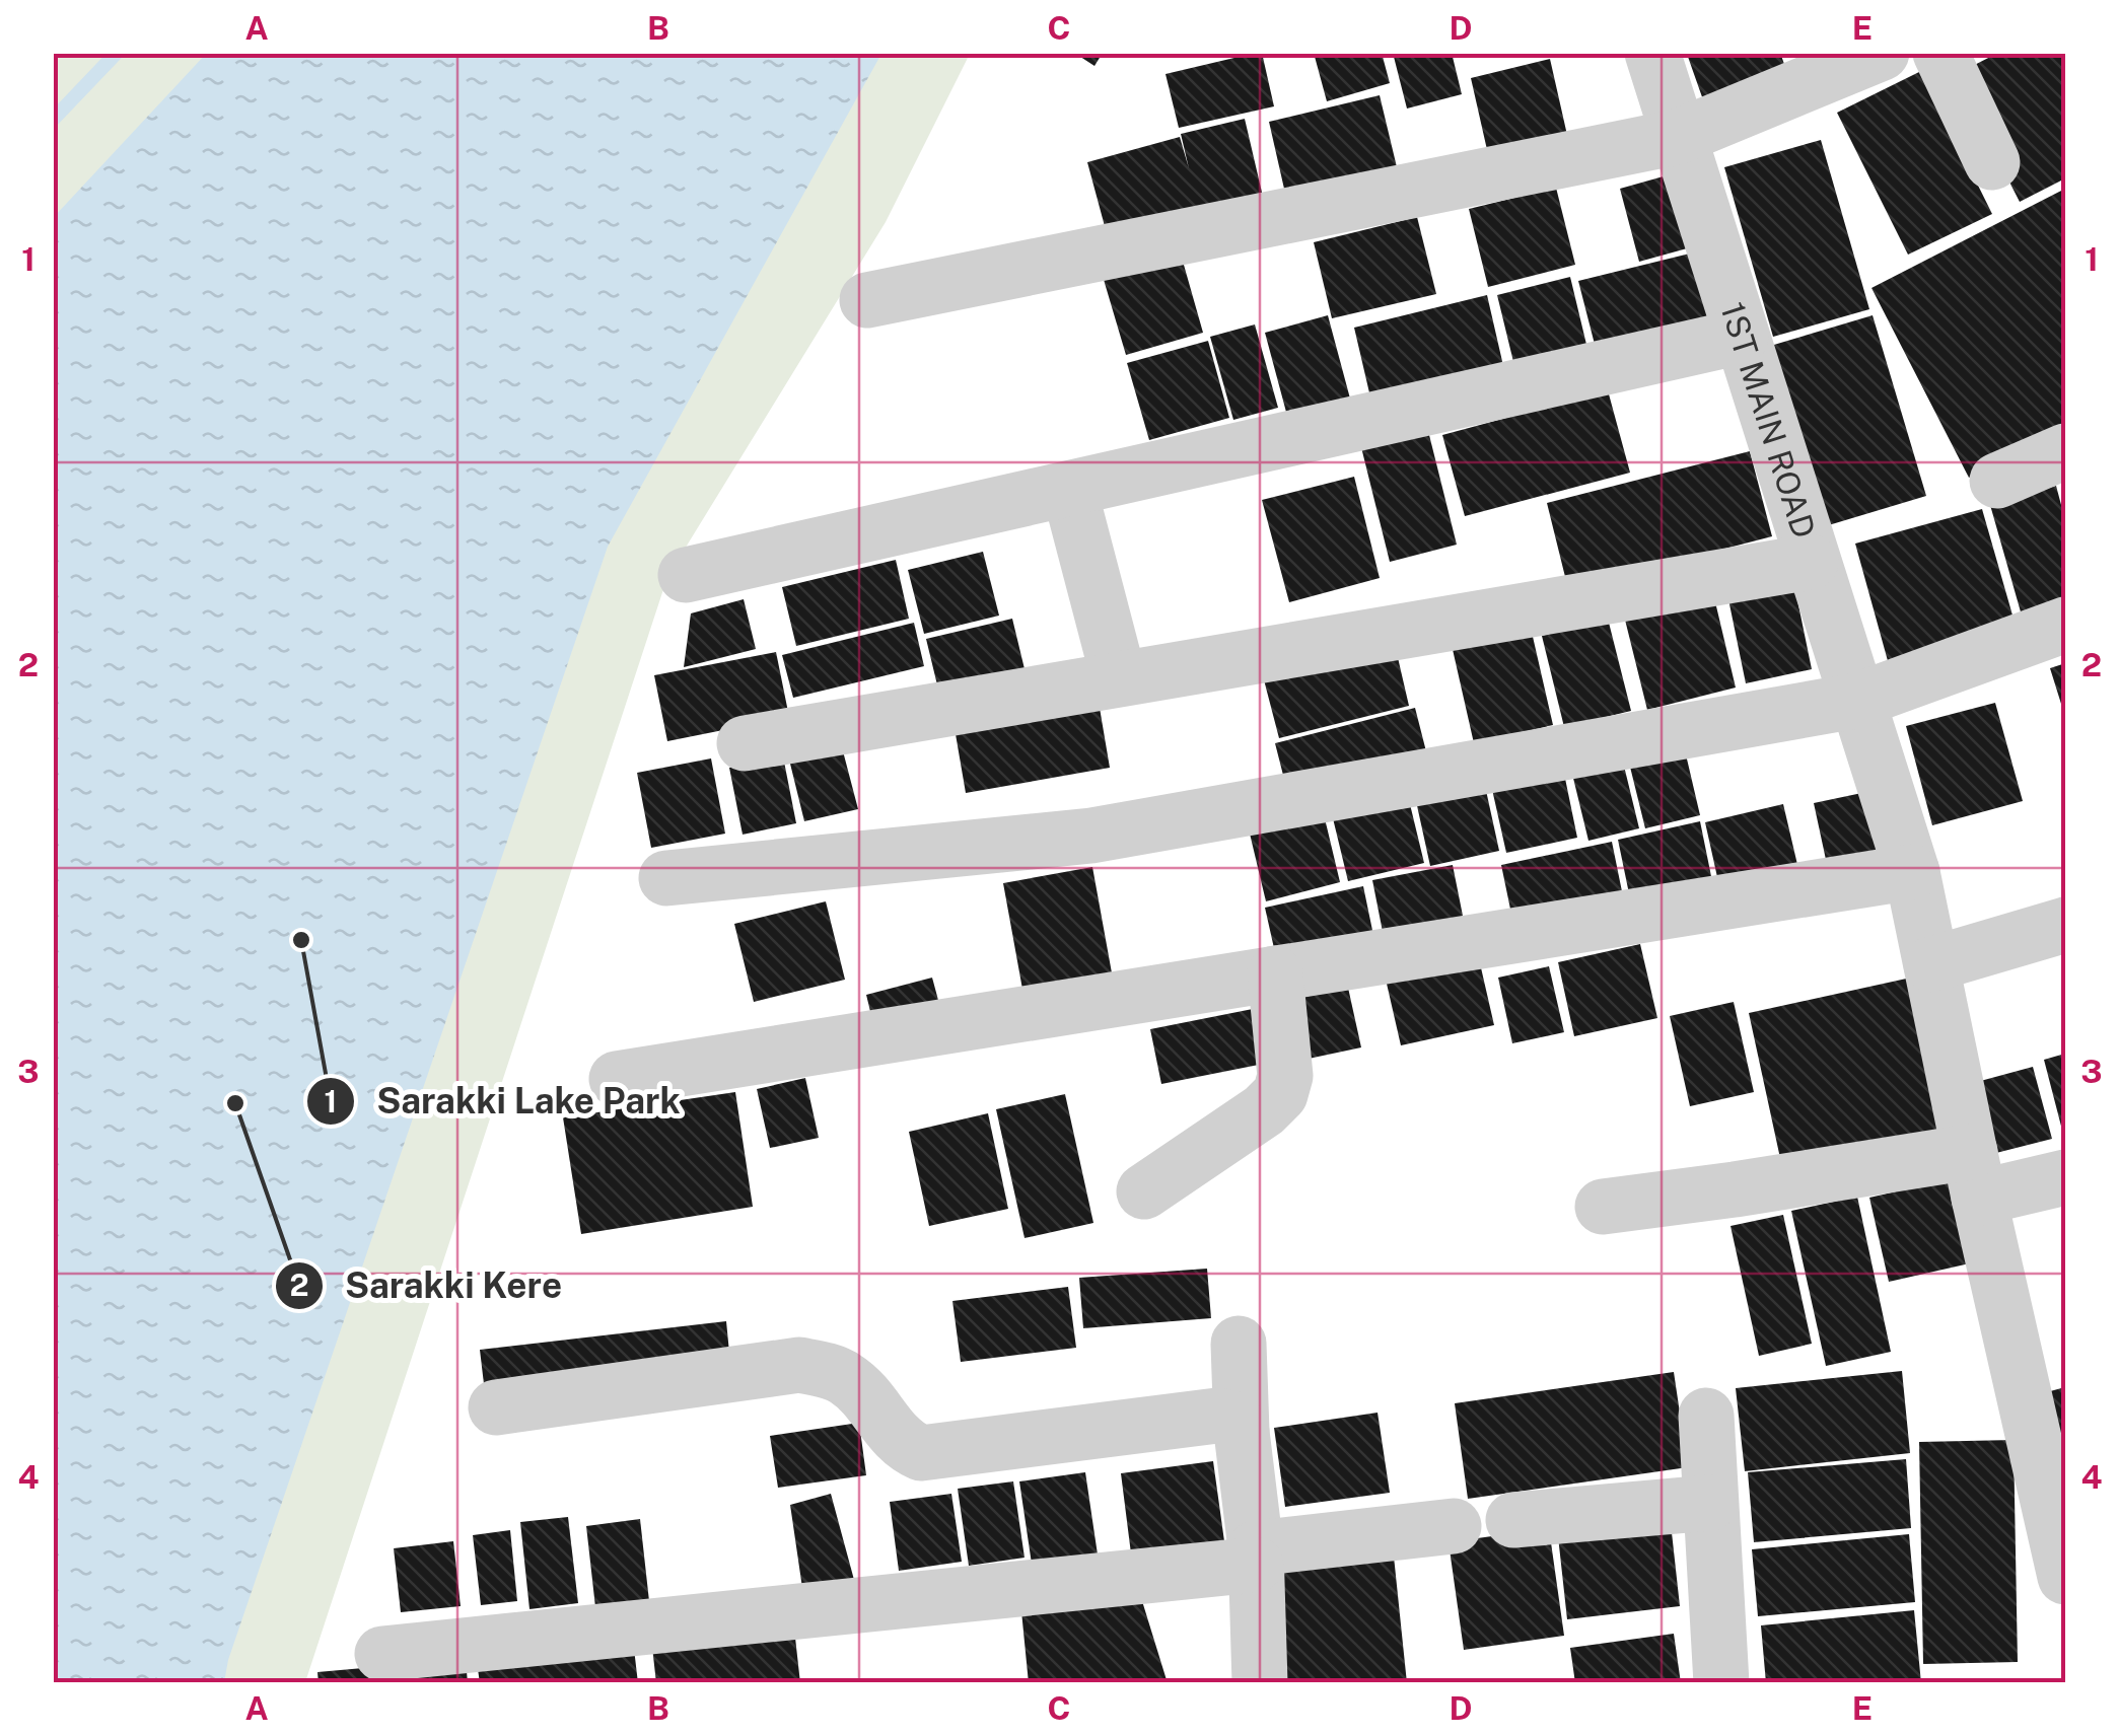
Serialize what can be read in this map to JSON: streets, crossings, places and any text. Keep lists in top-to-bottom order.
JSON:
{
  "streets": {
    "street": ["1ST MAIN ROAD"]
  },
  "places": ["Sarakki Lake Park", "Sarakki Kere"],
  "grid": {
    "columns": [
      "A",
      "B",
      "C",
      "D",
      "E"
    ],
    "rows": [
      "1",
      "2",
      "3",
      "4"
    ]
  }
}
